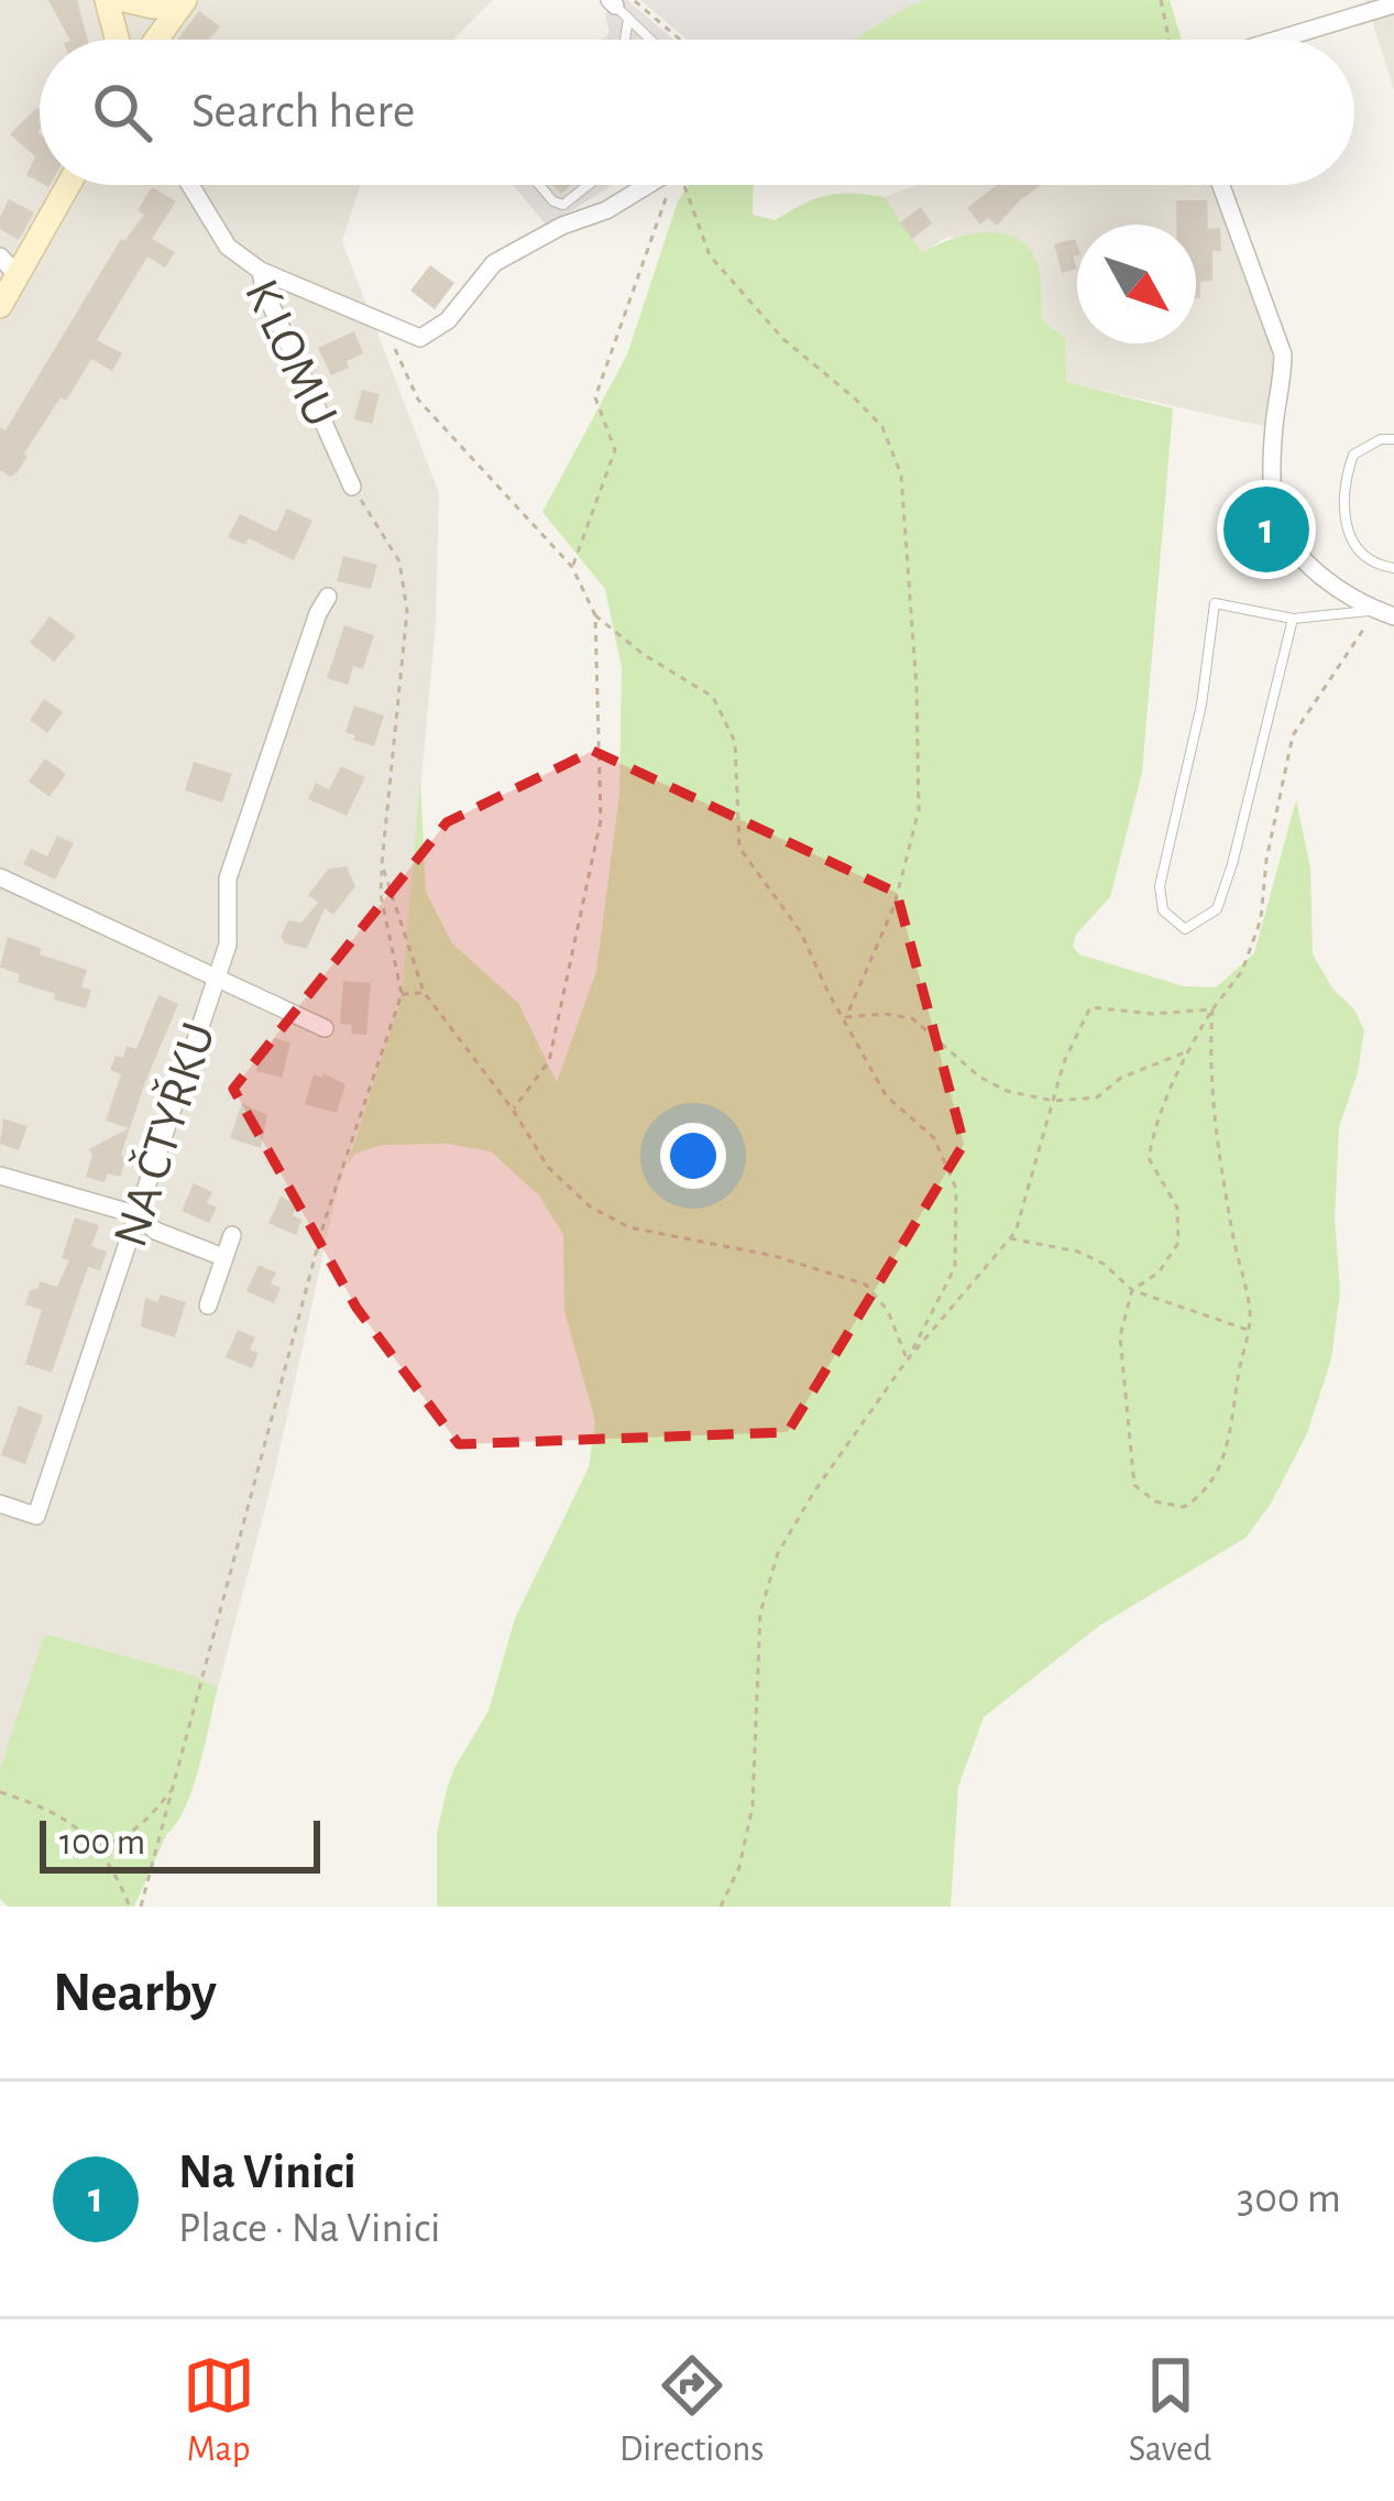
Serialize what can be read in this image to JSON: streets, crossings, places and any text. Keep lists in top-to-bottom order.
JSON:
{
  "streets": {
    "street": ["K LOMU", "NA ČTYŘKU"]
  },
  "scale_bar": "100 m",
  "north": "bottom right",
  "page": {
    "search": "Search here",
    "pins": "1",
    "scale": "100 m",
    "heading": "Nearby",
    "list": [
      {
        "mark": "1",
        "name": "Na Vinici",
        "note": "Place · Na Vinici",
        "value": "300 m"
      }
    ],
    "nav": ["Map", "Directions", "Saved"]
  }
}
